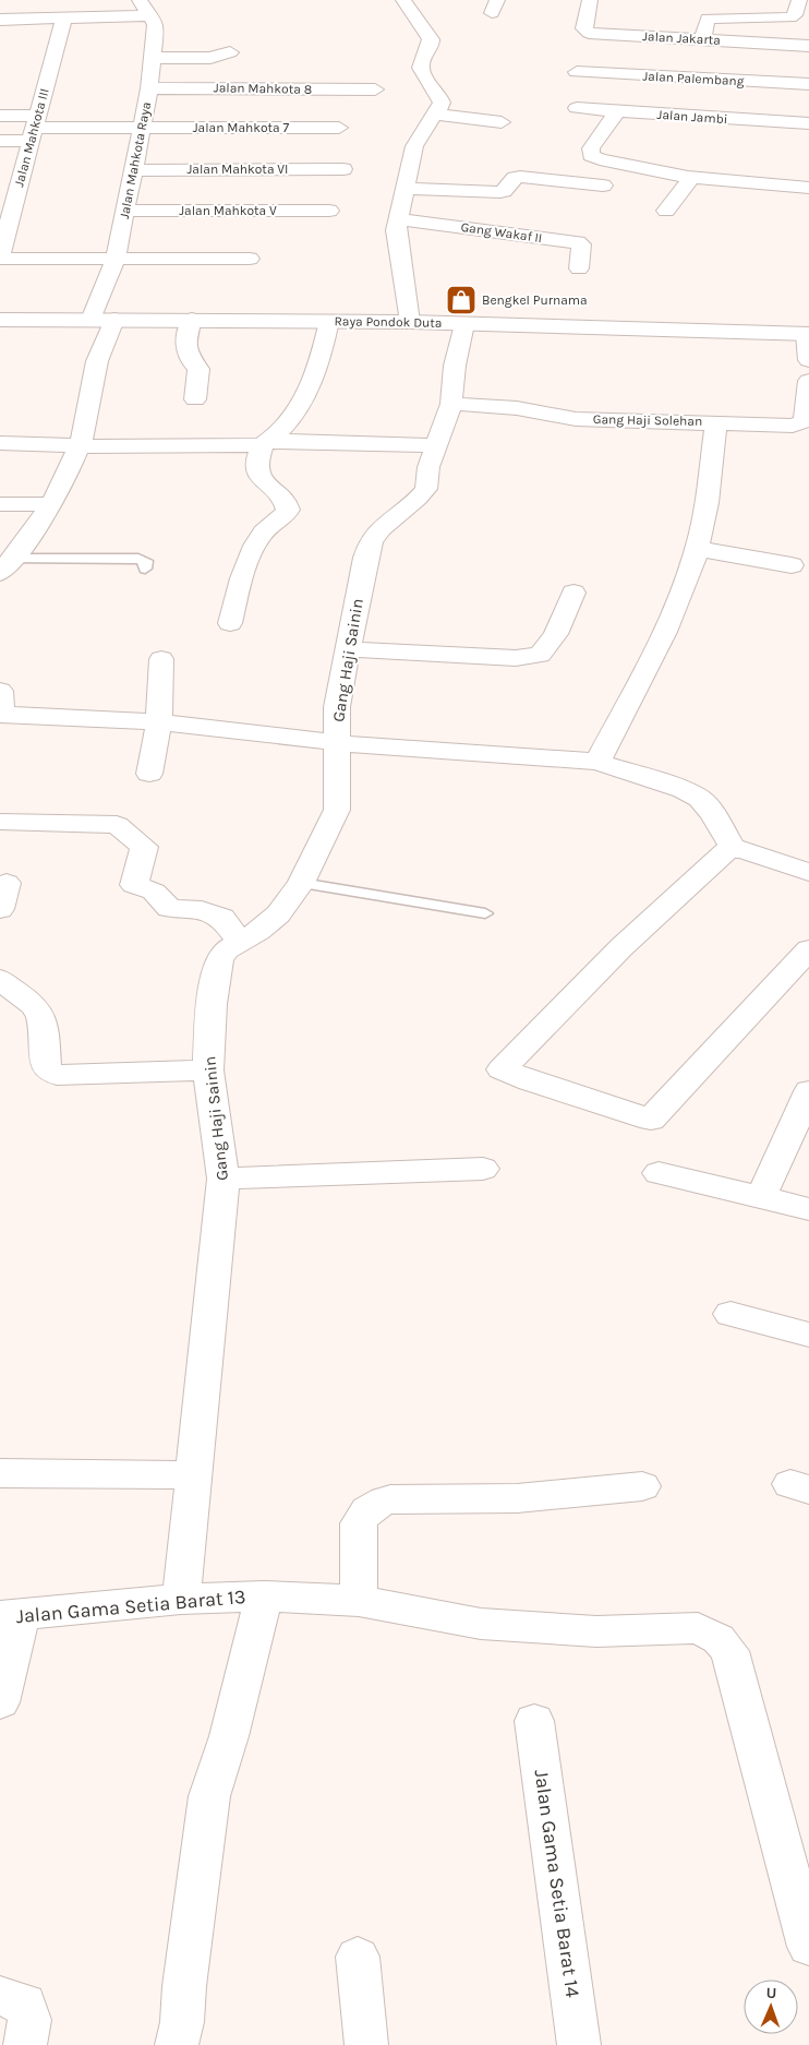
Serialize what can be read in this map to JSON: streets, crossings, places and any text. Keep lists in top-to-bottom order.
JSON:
{
  "streets": {
    "street": [
      "Jalan Jakarta",
      "Jalan Palembang",
      "Jalan Mahkota 8",
      "Jalan Jambi",
      "Jalan Mahkota 7",
      "Jalan Mahkota III",
      "Jalan Mahkota Raya",
      "Jalan Mahkota VI",
      "Jalan Mahkota V",
      "Gang Wakaf II",
      "Raya Pondok Duta",
      "Gang Haji Solehan",
      "Gang Haji Sainin",
      "Jalan Gama Setia Barat 13",
      "Jalan Gama Setia Barat 14"
    ]
  },
  "crossings": [
    ["Jalan Mahkota 8", "Jalan Mahkota Raya"],
    ["Jalan Mahkota 7", "Jalan Mahkota III"],
    ["Jalan Mahkota 7", "Jalan Mahkota Raya"],
    ["Jalan Mahkota Raya", "Jalan Mahkota VI"],
    ["Jalan Mahkota Raya", "Jalan Mahkota V"],
    ["Jalan Mahkota Raya", "Raya Pondok Duta"],
    ["Raya Pondok Duta", "Gang Haji Sainin"],
    ["Gang Haji Solehan", "Gang Haji Sainin"],
    ["Gang Haji Sainin", "Jalan Gama Setia Barat 13"]
  ],
  "places": {
    "shop": ["Bengkel Purnama"]
  },
  "north": "top"
}
